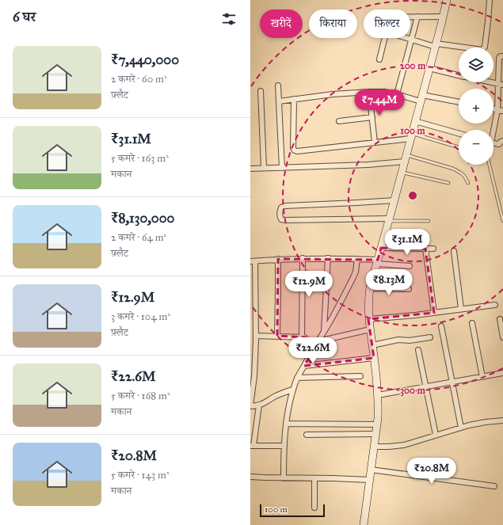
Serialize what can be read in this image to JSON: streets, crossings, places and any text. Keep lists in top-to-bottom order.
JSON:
{
  "scale_bar": "100 m",
  "page": {
    "heading": "6 घर",
    "chip": ["खरीदें", "किराया", "फ़िल्टर"],
    "list": [
      {
        "name": "₹7,440,000",
        "note": "2 कमरे · 60 m² · फ़्लैट"
      },
      {
        "name": "₹31.1M",
        "note": "5 कमरे · 163 m² · मकान"
      },
      {
        "name": "₹8,130,000",
        "note": "2 कमरे · 64 m² · फ़्लैट"
      },
      {
        "name": "₹12.9M",
        "note": "3 कमरे · 104 m² · फ़्लैट"
      },
      {
        "name": "₹22.6M",
        "note": "5 कमरे · 168 m² · मकान"
      },
      {
        "name": "₹20.8M",
        "note": "5 कमरे · 143 m² · मकान"
      }
    ],
    "map_buttons": ["+", "−"],
    "price": [
      "₹7.44M",
      "₹31.1M",
      "₹8.13M",
      "₹12.9M",
      "₹22.6M",
      "₹20.8M"
    ],
    "scale": "100 m"
  },
  "rings": ["200 m", "100 m", "300 m"]
}
